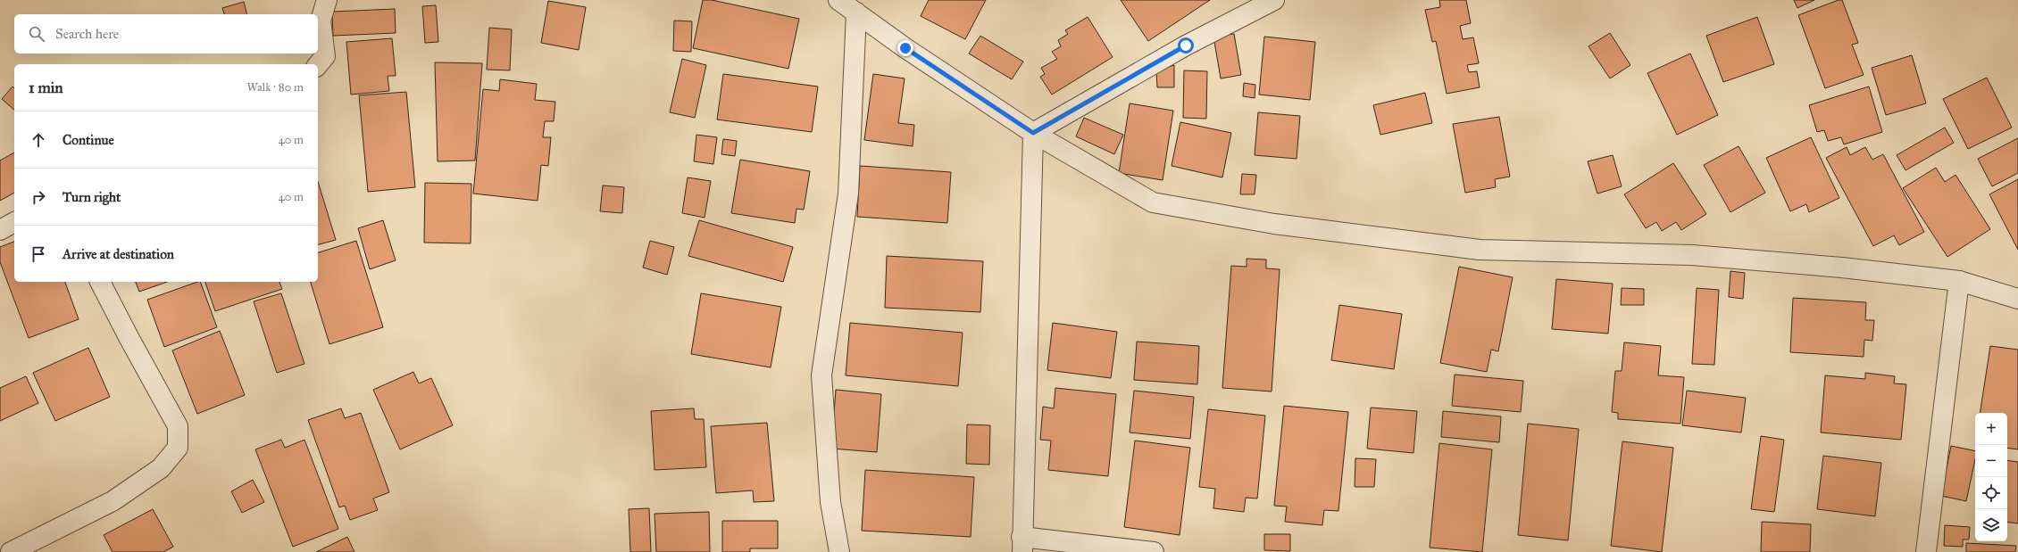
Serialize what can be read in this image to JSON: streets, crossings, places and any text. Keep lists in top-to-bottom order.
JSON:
{
  "page": {
    "search": "Search here",
    "heading": ["1 min", "Walk · 80 m"],
    "list": [
      ["Continue", "40 m"],
      ["Turn right", "40 m"],
      "Arrive at destination"
    ],
    "map_buttons": ["+", "−"]
  }
}
